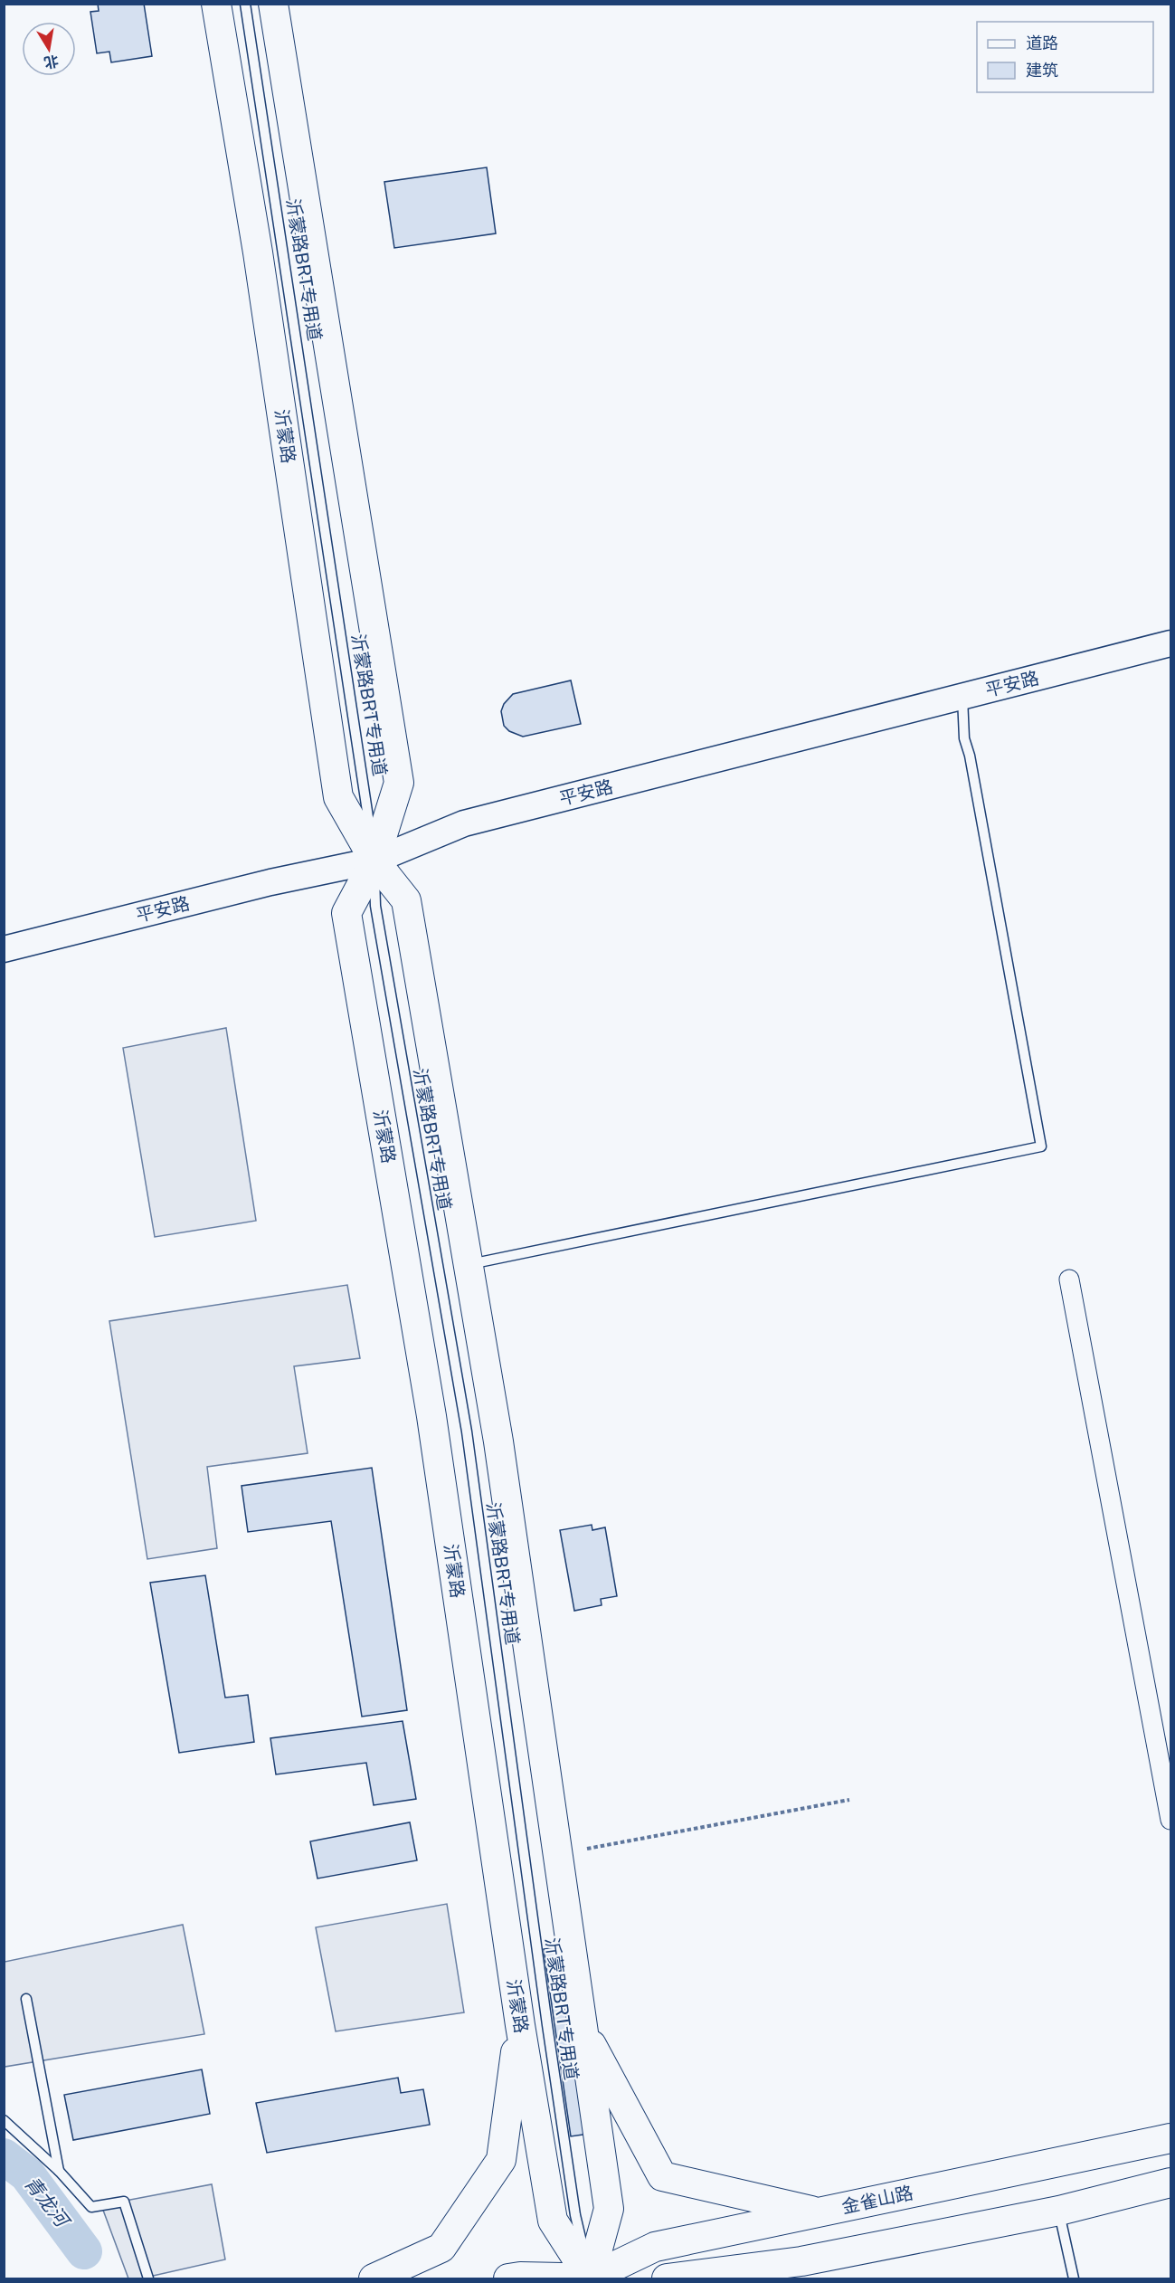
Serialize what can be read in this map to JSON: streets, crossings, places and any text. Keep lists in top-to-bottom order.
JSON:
{
  "streets": {
    "main road": ["沂蒙路", "平安路", "金雀山路"],
    "lane": ["沂蒙路BRT专用道"]
  },
  "crossings": [
    ["沂蒙路BRT专用道", "沂蒙路"],
    ["沂蒙路BRT专用道", "平安路"],
    ["沂蒙路BRT专用道", "金雀山路"],
    ["沂蒙路", "平安路"],
    ["沂蒙路", "金雀山路"]
  ],
  "water": ["青龙河"],
  "legend": ["道路", "建筑"],
  "north": "bottom"
}
